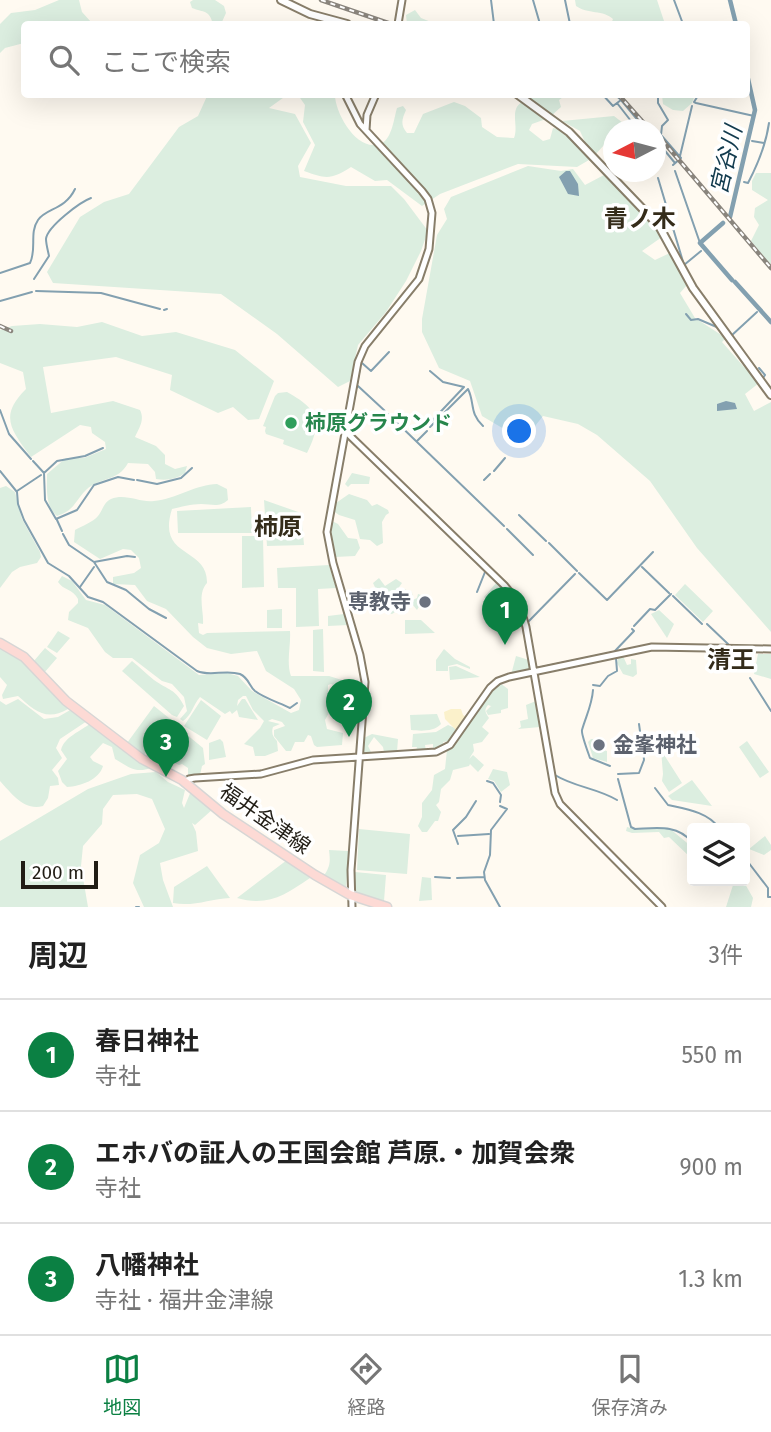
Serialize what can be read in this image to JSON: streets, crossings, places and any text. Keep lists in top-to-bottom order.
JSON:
{
  "streets": {
    "main road": ["福井金津線"]
  },
  "districts": ["青ノ木", "柿原", "清王"],
  "water": ["宮谷川"],
  "places": ["柿原グラウンド", "専教寺", "金峯神社"],
  "scale_bar": "200 m",
  "north": "left",
  "page": {
    "search": "ここで検索",
    "pins": ["1", "2", "3"],
    "scale": "200 m",
    "heading": ["周辺", "3件"],
    "list": [
      {
        "mark": "1",
        "name": "春日神社",
        "note": "寺社",
        "value": "550 m"
      },
      {
        "mark": "2",
        "name": "エホバの証人の王国会館 芦原.・加賀会衆",
        "note": "寺社",
        "value": "900 m"
      },
      {
        "mark": "3",
        "name": "八幡神社",
        "note": "寺社 · 福井金津線",
        "value": "1.3 km"
      }
    ],
    "nav": ["地図", "経路", "保存済み"]
  }
}
